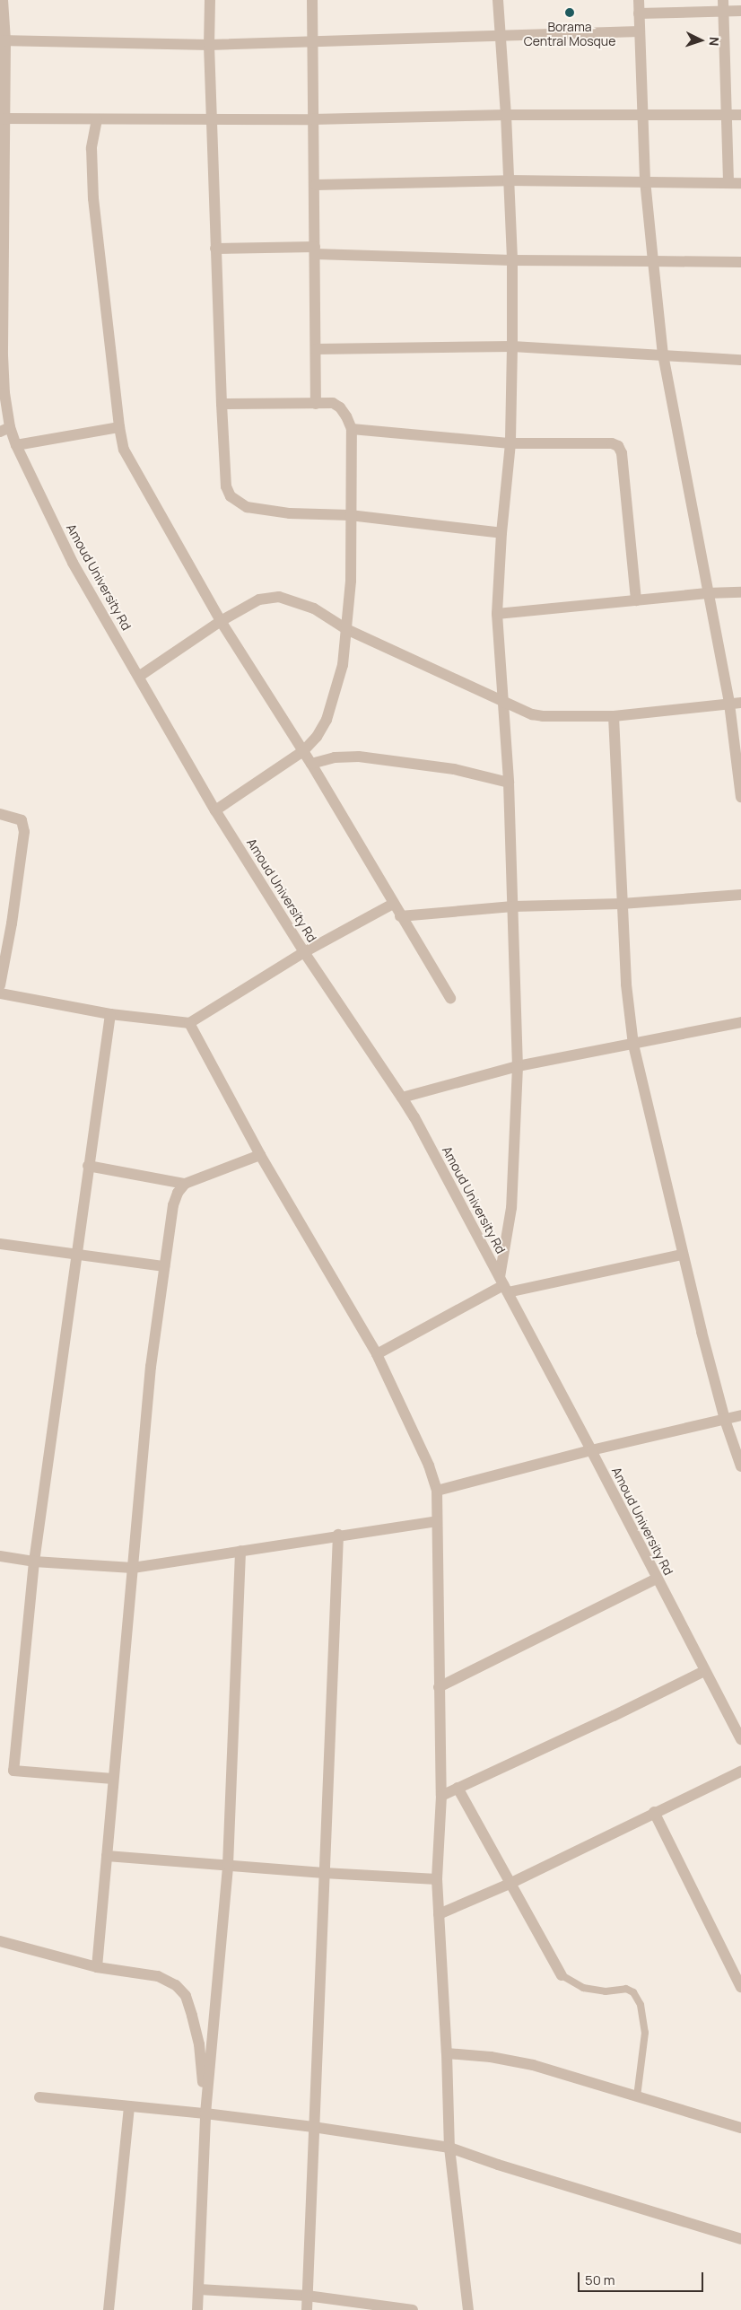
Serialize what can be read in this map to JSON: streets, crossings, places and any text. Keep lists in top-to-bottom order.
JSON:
{
  "streets": {
    "street": ["Amoud University Rd"]
  },
  "places": ["Borama Central Mosque"],
  "scale_bar": "50 m",
  "north": "right"
}
